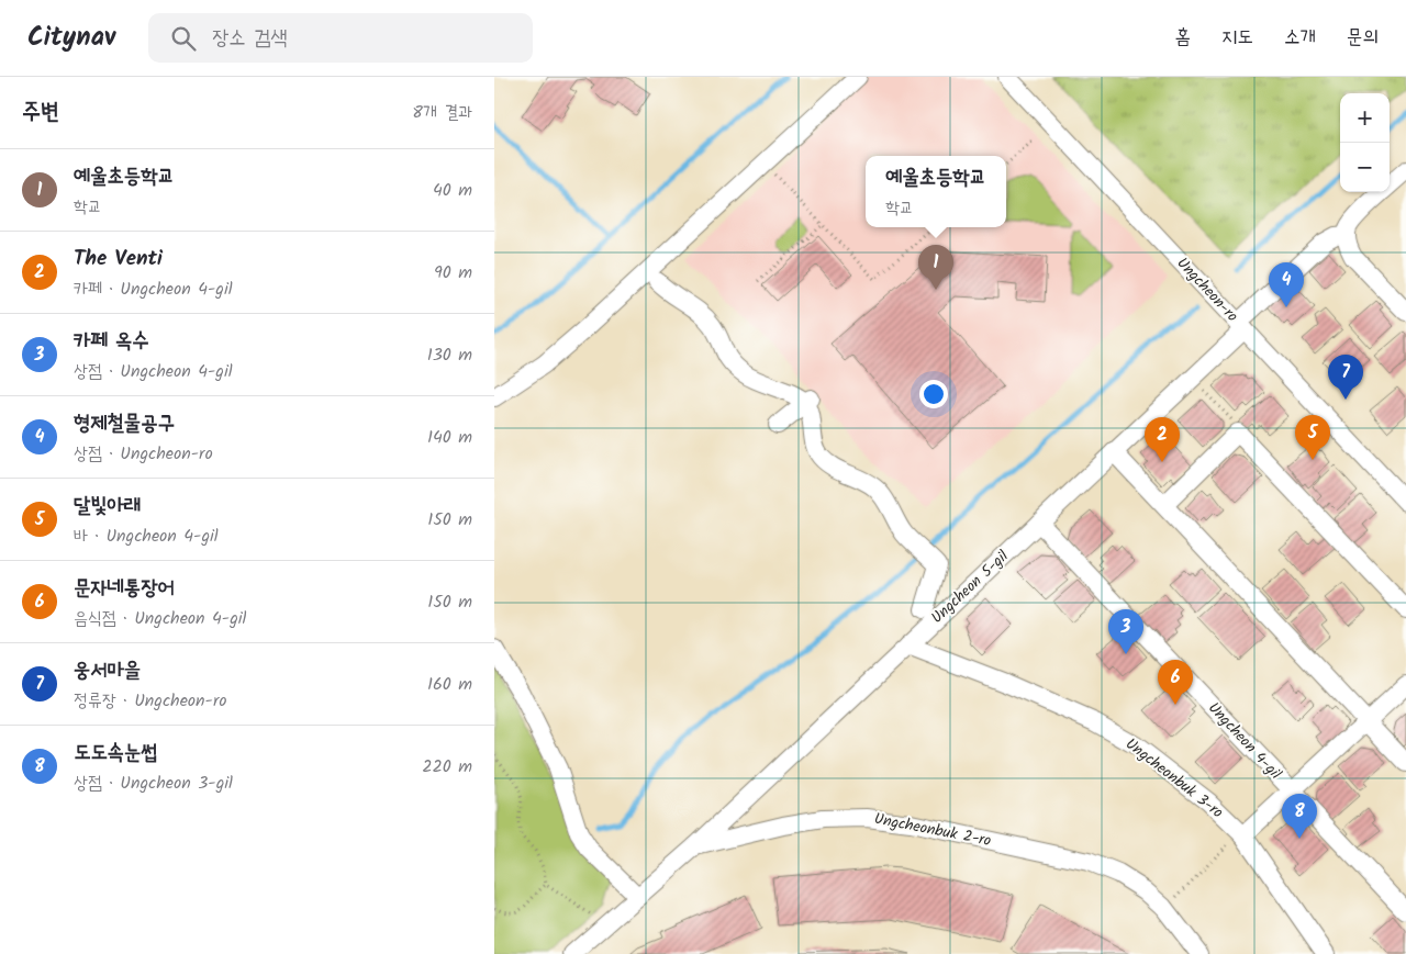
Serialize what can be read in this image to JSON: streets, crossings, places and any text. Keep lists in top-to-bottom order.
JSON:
{
  "streets": {
    "street": [
      "Ungcheon-ro",
      "Ungcheon 5-gil",
      "Ungcheon 4-gil",
      "Ungcheonbuk 3-ro",
      "Ungcheonbuk 2-ro"
    ]
  },
  "crossings": [
    ["Ungcheon-ro", "Ungcheon 5-gil"],
    ["Ungcheon 5-gil", "Ungcheon 4-gil"],
    ["Ungcheon 5-gil", "Ungcheonbuk 3-ro"],
    ["Ungcheon 5-gil", "Ungcheonbuk 2-ro"],
    ["Ungcheon 4-gil", "Ungcheonbuk 3-ro"]
  ],
  "page": {
    "header": "Citynav",
    "search": "장소 검색",
    "nav": [
      "홈",
      "지도",
      "소개",
      "문의"
    ],
    "heading": ["주변", "8개 결과"],
    "map_buttons": ["+", "−"],
    "list": [
      {
        "mark": "1",
        "name": "예울초등학교",
        "note": "학교",
        "value": "40 m"
      },
      {
        "mark": "2",
        "name": "The Venti",
        "note": "카페 · Ungcheon 4-gil",
        "value": "90 m"
      },
      {
        "mark": "3",
        "name": "카페 옥수",
        "note": "상점 · Ungcheon 4-gil",
        "value": "130 m"
      },
      {
        "mark": "4",
        "name": "형제철물공구",
        "note": "상점 · Ungcheon-ro",
        "value": "140 m"
      },
      {
        "mark": "5",
        "name": "달빛아래",
        "note": "바 · Ungcheon 4-gil",
        "value": "150 m"
      },
      {
        "mark": "6",
        "name": "문자네통장어",
        "note": "음식점 · Ungcheon 4-gil",
        "value": "150 m"
      },
      {
        "mark": "7",
        "name": "웅서마을",
        "note": "정류장 · Ungcheon-ro",
        "value": "160 m"
      },
      {
        "mark": "8",
        "name": "도도속눈썹",
        "note": "상점 · Ungcheon 3-gil",
        "value": "220 m"
      }
    ],
    "popup": ["예울초등학교", "학교"],
    "pins": [
      "1",
      "4",
      "7",
      "5",
      "2",
      "3",
      "6",
      "8"
    ]
  }
}
